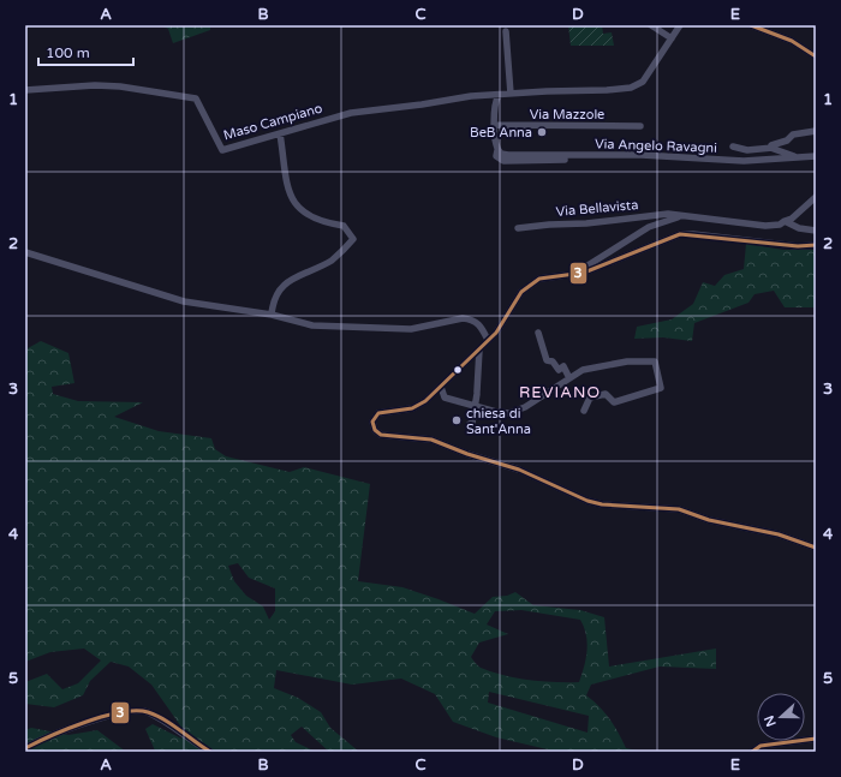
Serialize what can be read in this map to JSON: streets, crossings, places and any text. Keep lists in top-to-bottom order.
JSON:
{
  "streets": {
    "street": [
      "Via Mazzole",
      "Maso Campiano",
      "Via Angelo Ravagni",
      "Via Bellavista"
    ]
  },
  "districts": ["REVIANO"],
  "places": ["BeB Anna", "chiesa di Sant'Anna"],
  "lines": ["transit line 3"],
  "scale_bar": "100 m",
  "north": "left",
  "grid": {
    "columns": [
      "A",
      "B",
      "C",
      "D",
      "E"
    ],
    "rows": [
      "1",
      "2",
      "3",
      "4",
      "5"
    ]
  }
}
